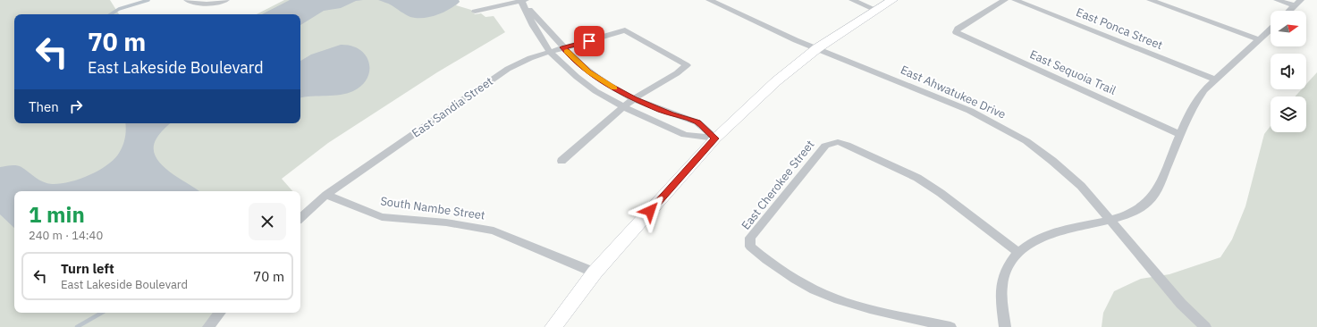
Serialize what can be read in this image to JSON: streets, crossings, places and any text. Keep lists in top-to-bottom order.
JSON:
{
  "streets": {
    "street": [
      "East Ponca Street",
      "East Sequoia Trail",
      "East Ahwatukee Drive",
      "East Sandia Street",
      "East Cherokee Street",
      "South Nambe Street"
    ]
  },
  "crossings": [
    ["East Sandia Street", "South Nambe Street"]
  ],
  "north": "right",
  "page": {
    "turn": ["70 m", "East Lakeside Boulevard"],
    "then": "Then",
    "heading": ["1 min", "240 m · 14:40"],
    "list": [
      {
        "name": "Turn left",
        "note": "East Lakeside Boulevard",
        "value": "70 m"
      }
    ]
  }
}
